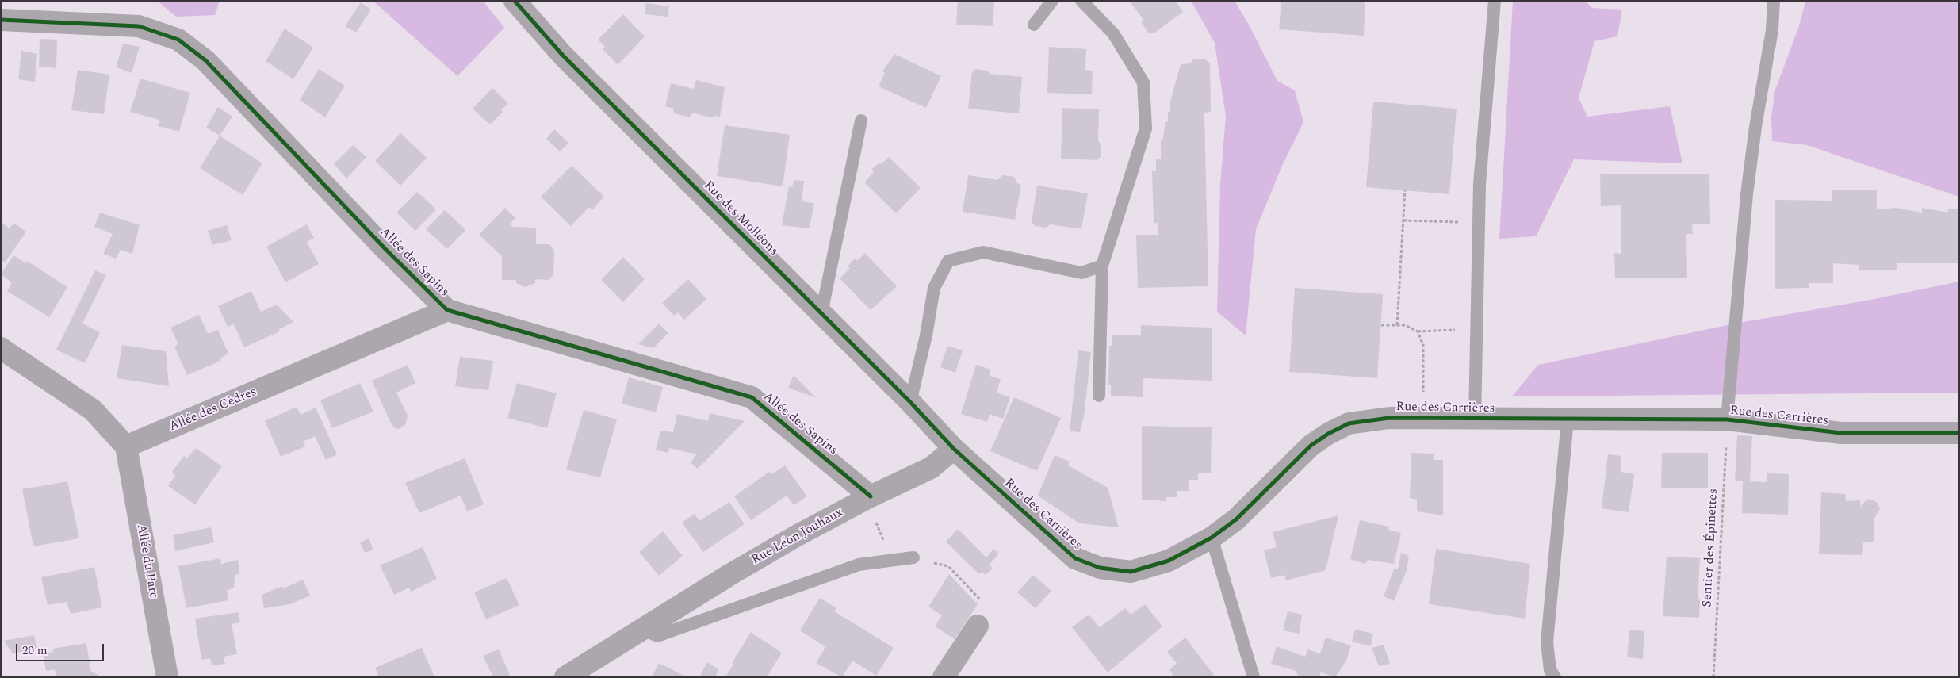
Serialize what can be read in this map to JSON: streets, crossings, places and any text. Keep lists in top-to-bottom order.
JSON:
{
  "streets": {
    "street": [
      "Rue des Molléons",
      "Allée des Sapins",
      "Rue des Carrières",
      "Allée des Cèdres",
      "Rue Léon Jouhaux",
      "Allée du Parc"
    ],
    "path": ["Sentier des Épinettes"]
  },
  "crossings": [
    ["Rue des Molléons", "Rue des Carrières"],
    ["Rue des Molléons", "Rue Léon Jouhaux"],
    ["Allée des Sapins", "Allée des Cèdres"],
    ["Allée des Sapins", "Rue Léon Jouhaux"],
    ["Rue des Carrières", "Rue Léon Jouhaux"],
    ["Rue des Carrières", "Sentier des Épinettes"],
    ["Allée des Cèdres", "Allée du Parc"]
  ],
  "scale_bar": "20 m"
}
